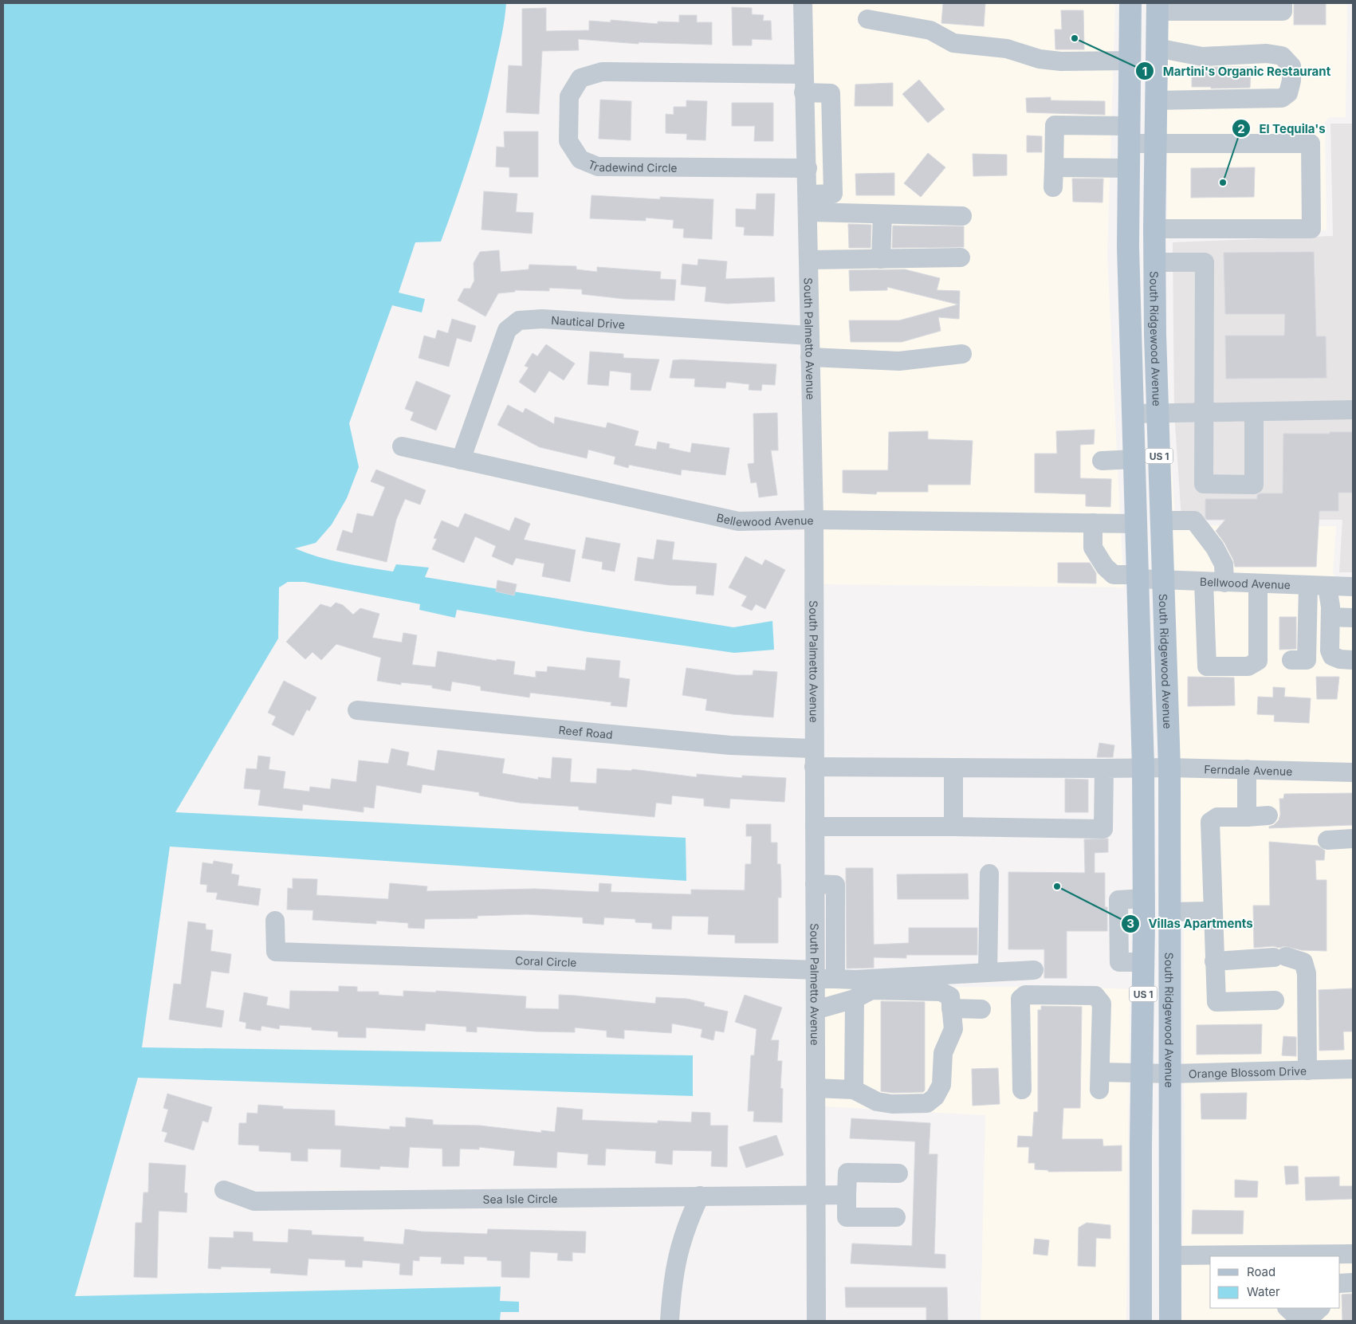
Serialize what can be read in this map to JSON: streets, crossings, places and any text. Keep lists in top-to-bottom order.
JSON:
{
  "streets": {
    "main road": ["South Ridgewood Avenue", "US 1"],
    "street": [
      "Tradewind Circle",
      "Nautical Drive",
      "South Palmetto Avenue",
      "Bellewood Avenue",
      "Bellwood Avenue",
      "Reef Road",
      "Ferndale Avenue",
      "Coral Circle",
      "Orange Blossom Drive",
      "Sea Isle Circle"
    ]
  },
  "crossings": [
    ["Tradewind Circle", "South Palmetto Avenue"],
    ["Nautical Drive", "South Palmetto Avenue"],
    ["Nautical Drive", "Bellewood Avenue"],
    ["South Palmetto Avenue", "Bellewood Avenue"],
    ["South Palmetto Avenue", "Reef Road"],
    ["South Palmetto Avenue", "Coral Circle"],
    ["South Palmetto Avenue", "Sea Isle Circle"],
    ["South Ridgewood Avenue", "Bellwood Avenue"],
    ["South Ridgewood Avenue", "Ferndale Avenue"],
    ["South Ridgewood Avenue", "Orange Blossom Drive"],
    ["US 1", "Bellewood Avenue"],
    ["US 1", "Bellwood Avenue"],
    ["US 1", "Ferndale Avenue"],
    ["US 1", "Orange Blossom Drive"],
    ["Bellewood Avenue", "Bellwood Avenue"],
    ["Reef Road", "Ferndale Avenue"]
  ],
  "places": ["Martini's Organic Restaurant", "El Tequila's", "Villas Apartments"],
  "legend": ["Road", "Water"]
}
